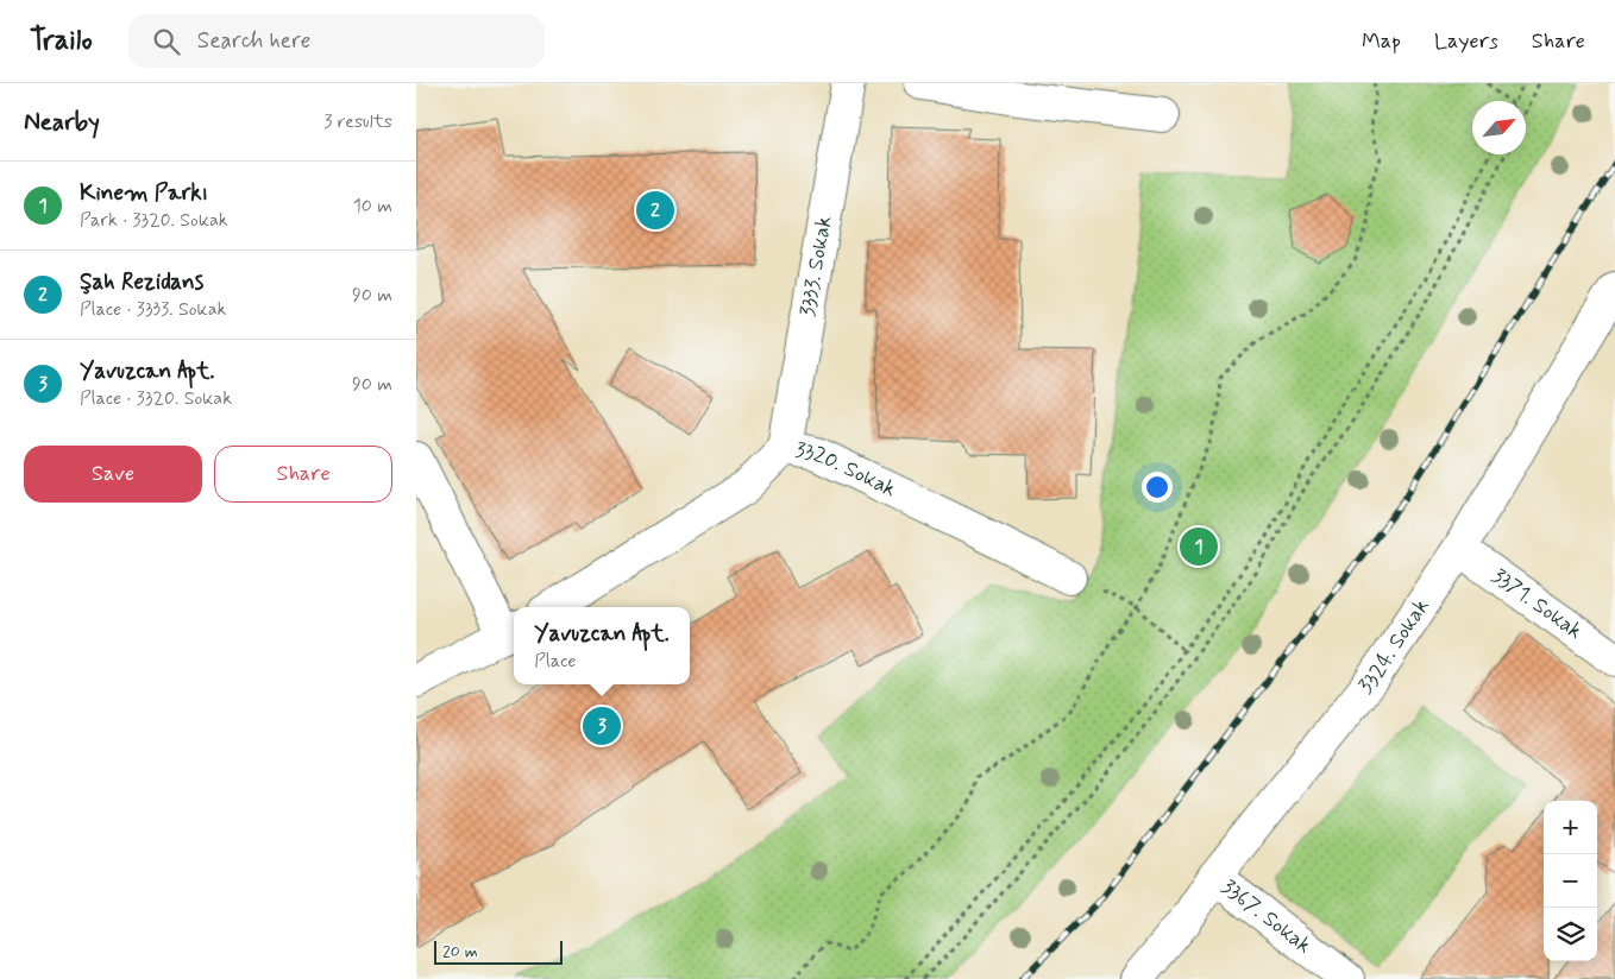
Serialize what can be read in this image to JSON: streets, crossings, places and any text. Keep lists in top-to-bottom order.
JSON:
{
  "streets": {
    "street": [
      "3333. Sokak",
      "3320. Sokak",
      "3371. Sokak",
      "3324. Sokak",
      "3367. Sokak"
    ]
  },
  "crossings": [
    ["3333. Sokak", "3320. Sokak"],
    ["3371. Sokak", "3324. Sokak"],
    ["3324. Sokak", "3367. Sokak"]
  ],
  "scale_bar": "20 m",
  "north": "top right",
  "page": {
    "header": "Trailo",
    "search": "Search here",
    "nav": ["Map", "Layers", "Share"],
    "heading": ["Nearby", "3 results"],
    "list": [
      {
        "mark": "1",
        "name": "Kinem Parkı",
        "note": "Park · 3320. Sokak",
        "value": "10 m"
      },
      {
        "mark": "2",
        "name": "Şah Rezidans",
        "note": "Place · 3333. Sokak",
        "value": "90 m"
      },
      {
        "mark": "3",
        "name": "Yavuzcan Apt.",
        "note": "Place · 3320. Sokak",
        "value": "90 m"
      }
    ],
    "pins": ["2", "1", "3"],
    "buttons": ["Save", "Share"],
    "popup": ["Yavuzcan Apt.", "Place"],
    "map_buttons": ["+", "−"],
    "scale": "20 m"
  }
}
